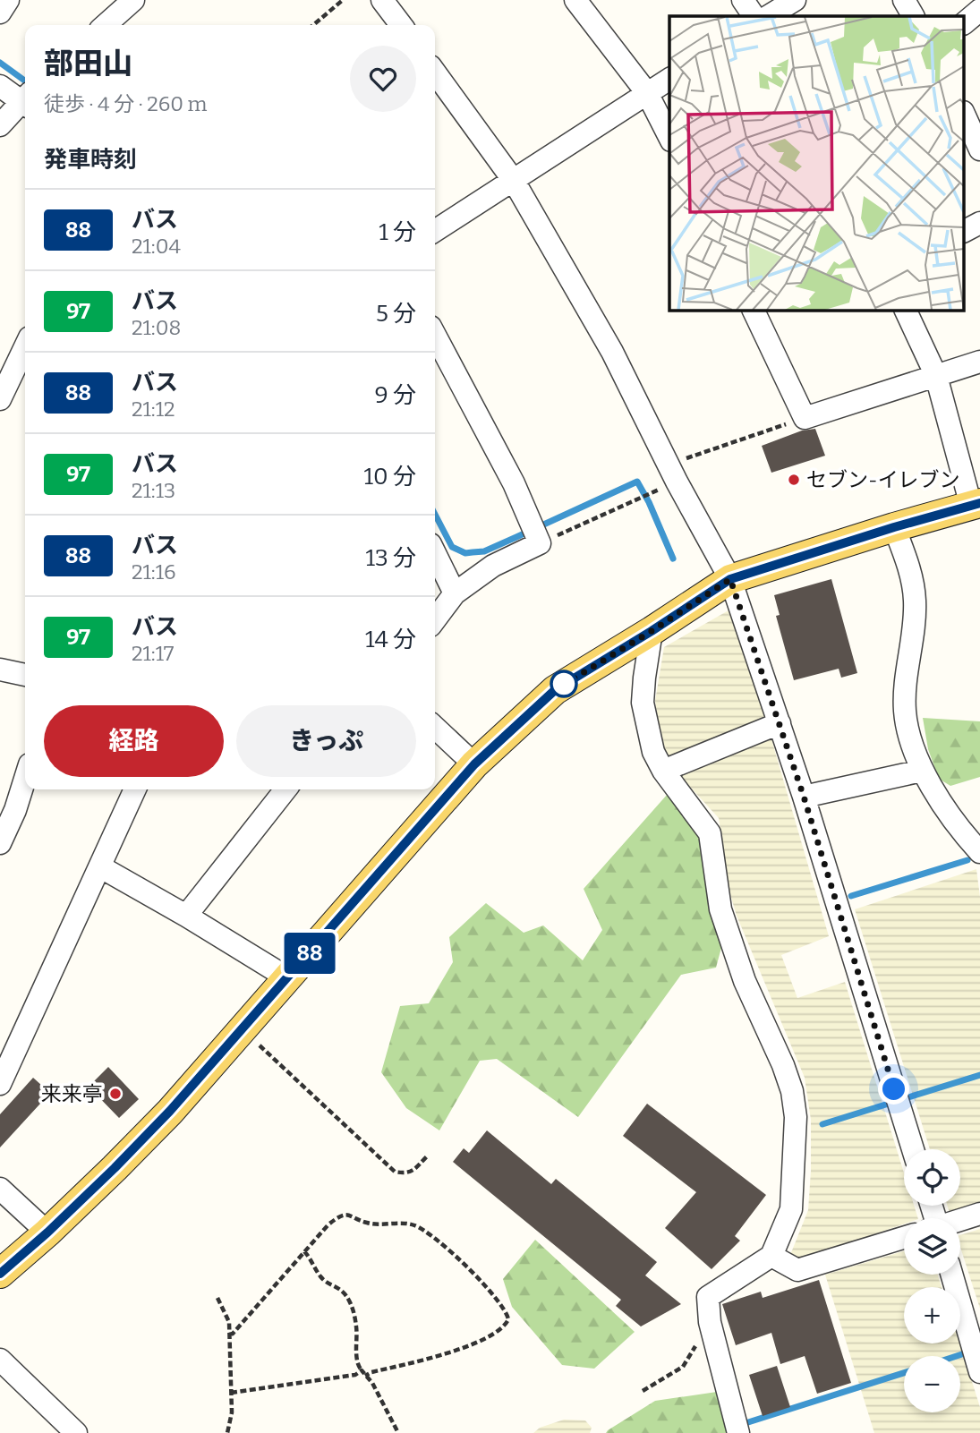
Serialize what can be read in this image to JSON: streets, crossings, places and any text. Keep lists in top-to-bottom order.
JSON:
{
  "places": ["セブン-イレブン", "来来亭"],
  "lines": ["bus line 88"],
  "page": {
    "on_map": "88",
    "heading": [
      ["部田山", "徒歩 · 4 分 · 260 m"],
      "発車時刻"
    ],
    "list": [
      {
        "mark": "88",
        "name": "バス",
        "note": "21:04",
        "value": "1 分"
      },
      {
        "mark": "97",
        "name": "バス",
        "note": "21:08",
        "value": "5 分"
      },
      {
        "mark": "88",
        "name": "バス",
        "note": "21:12",
        "value": "9 分"
      },
      {
        "mark": "97",
        "name": "バス",
        "note": "21:13",
        "value": "10 分"
      },
      {
        "mark": "88",
        "name": "バス",
        "note": "21:16",
        "value": "13 分"
      },
      {
        "mark": "97",
        "name": "バス",
        "note": "21:17",
        "value": "14 分"
      }
    ],
    "buttons": ["経路", "きっぷ"],
    "map_buttons": ["+", "−"]
  }
}
